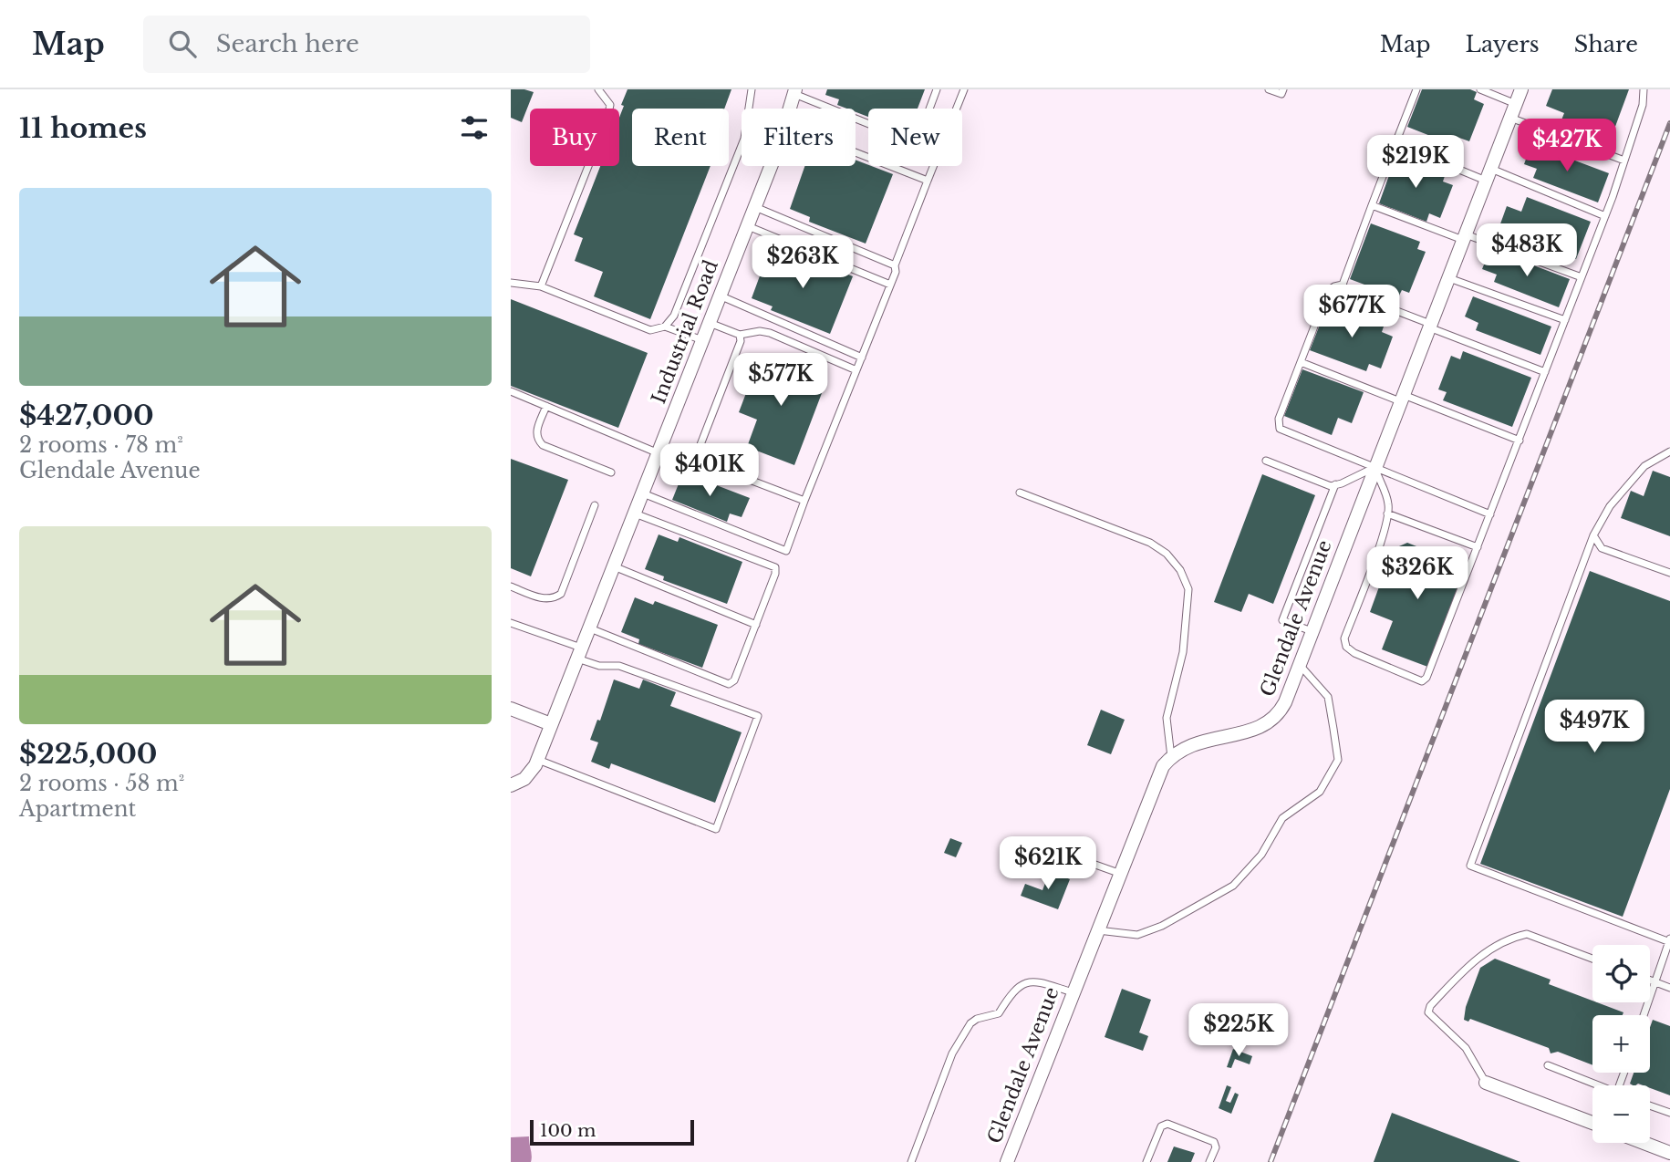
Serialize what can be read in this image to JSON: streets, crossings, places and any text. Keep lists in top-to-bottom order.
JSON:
{
  "streets": {
    "street": ["Industrial Road", "Glendale Avenue"]
  },
  "scale_bar": "100 m",
  "page": {
    "header": "Map",
    "search": "Search here",
    "nav": ["Map", "Layers", "Share"],
    "heading": "11 homes",
    "chip": [
      "Buy",
      "Rent",
      "Filters",
      "New"
    ],
    "price": [
      "$427K",
      "$219K",
      "$483K",
      "$263K",
      "$677K",
      "$577K",
      "$401K",
      "$326K",
      "$497K",
      "$621K",
      "$225K"
    ],
    "list": [
      {
        "name": "$427,000",
        "note": "2 rooms · 78 m² · Glendale Avenue"
      },
      {
        "name": "$225,000",
        "note": "2 rooms · 58 m² · Apartment"
      }
    ],
    "map_buttons": ["+", "−"],
    "scale": "100 m"
  }
}
